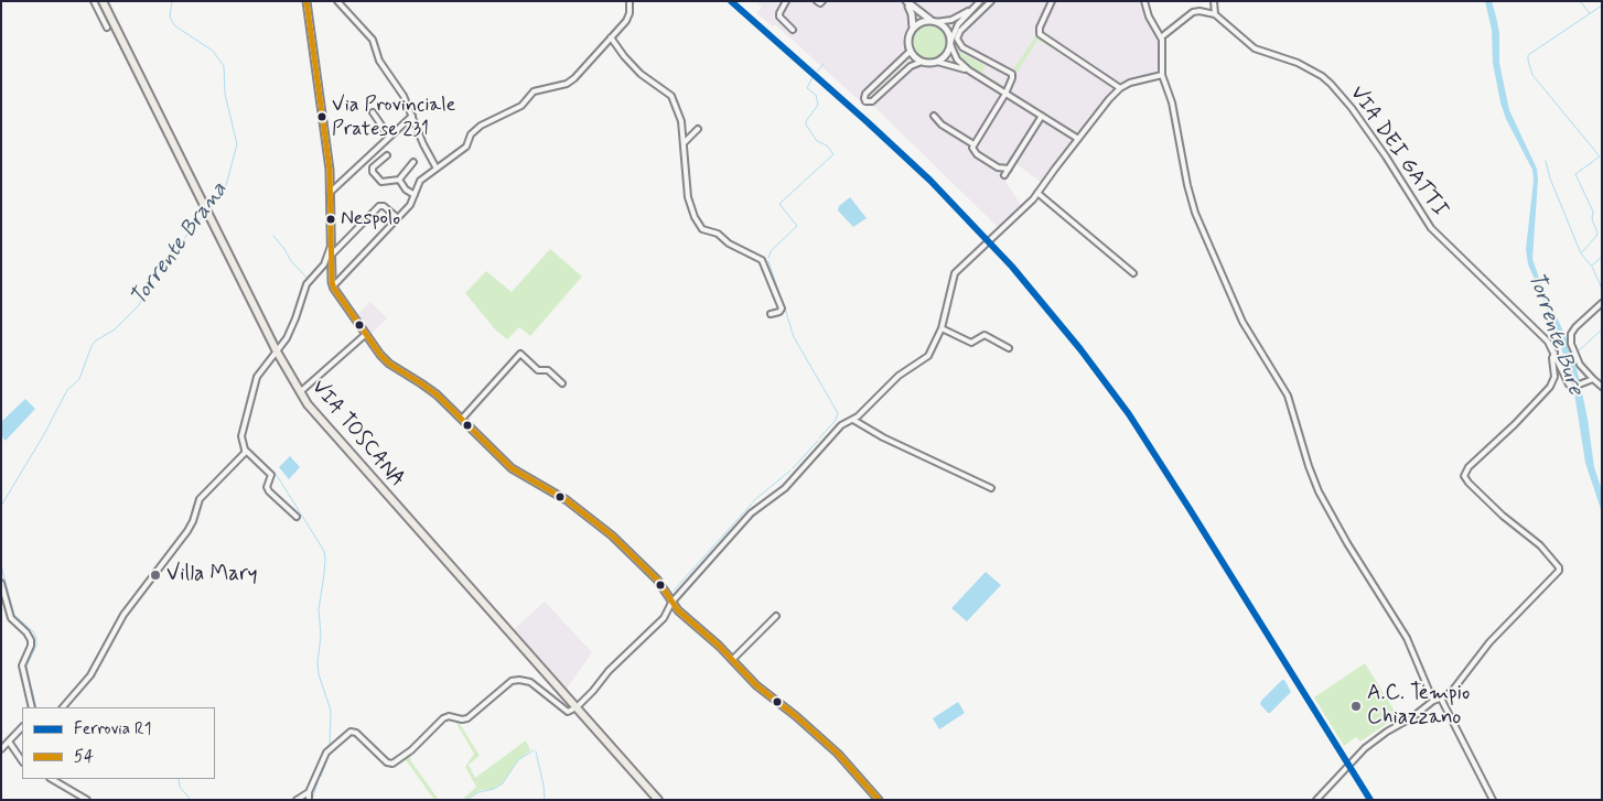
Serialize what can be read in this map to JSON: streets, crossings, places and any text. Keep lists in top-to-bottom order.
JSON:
{
  "streets": {
    "main road": ["VIA TOSCANA"],
    "street": ["VIA DEI GATTI"]
  },
  "water": ["Torrente Brana", "Torrente Bure"],
  "places": [
    "Via Provinciale Pratese 231",
    "Nespolo",
    "Villa Mary",
    "A.C. Tempio Chiazzano"
  ],
  "lines": ["rail line R1", "transit line 54"],
  "legend": ["Ferrovia R1", "54"]
}
